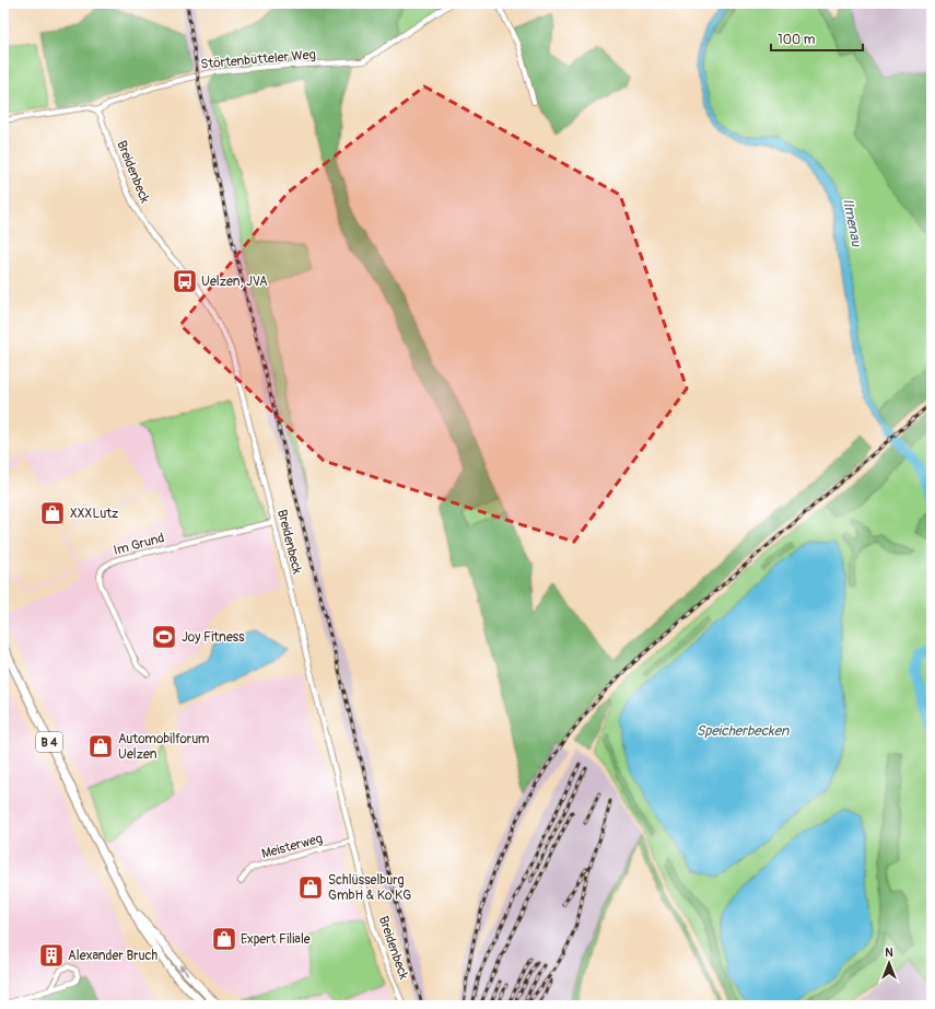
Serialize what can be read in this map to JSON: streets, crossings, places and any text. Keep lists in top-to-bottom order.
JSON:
{
  "streets": {
    "main road": ["B 4"],
    "street": [
      "Störtenbütteler Weg",
      "Breidenbeck",
      "Im Grund",
      "Meisterweg"
    ]
  },
  "crossings": [
    ["Störtenbütteler Weg", "Breidenbeck"],
    ["Breidenbeck", "Im Grund"],
    ["Breidenbeck", "Meisterweg"]
  ],
  "water": ["Ilmenau", "Speicherbecken"],
  "places": {
    "bus stop": ["Uelzen, JVA"],
    "shop": [
      "XXXLutz",
      "Automobilforum Uelzen",
      "Schlüsselburg GmbH & Ko KG",
      "Expert Filiale"
    ],
    "sports": ["Joy Fitness"],
    "building": ["Alexander Bruch"]
  },
  "scale_bar": "100 m",
  "north": "top"
}
